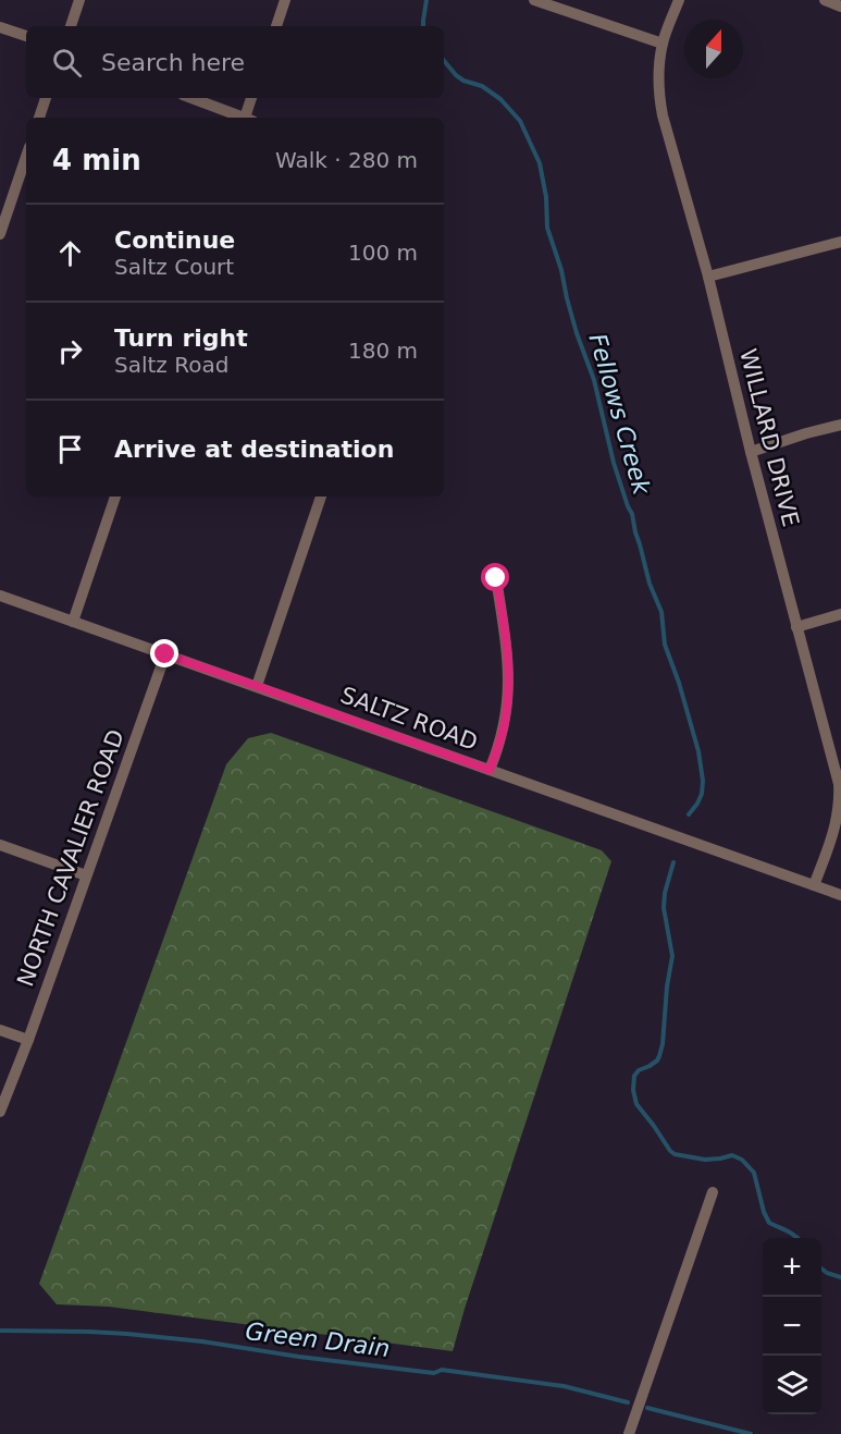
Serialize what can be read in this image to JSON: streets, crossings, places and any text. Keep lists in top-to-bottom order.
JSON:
{
  "streets": {
    "street": ["WILLARD DRIVE", "SALTZ ROAD", "NORTH CAVALIER ROAD"]
  },
  "crossings": [
    ["WILLARD DRIVE", "SALTZ ROAD"],
    ["SALTZ ROAD", "NORTH CAVALIER ROAD"]
  ],
  "water": ["Fellows Creek", "Green Drain"],
  "north": "top",
  "page": {
    "search": "Search here",
    "heading": ["4 min", "Walk · 280 m"],
    "list": [
      ["Continue", "Saltz Court", "100 m"],
      ["Turn right", "Saltz Road", "180 m"],
      "Arrive at destination"
    ],
    "map_buttons": ["+", "−"]
  }
}
